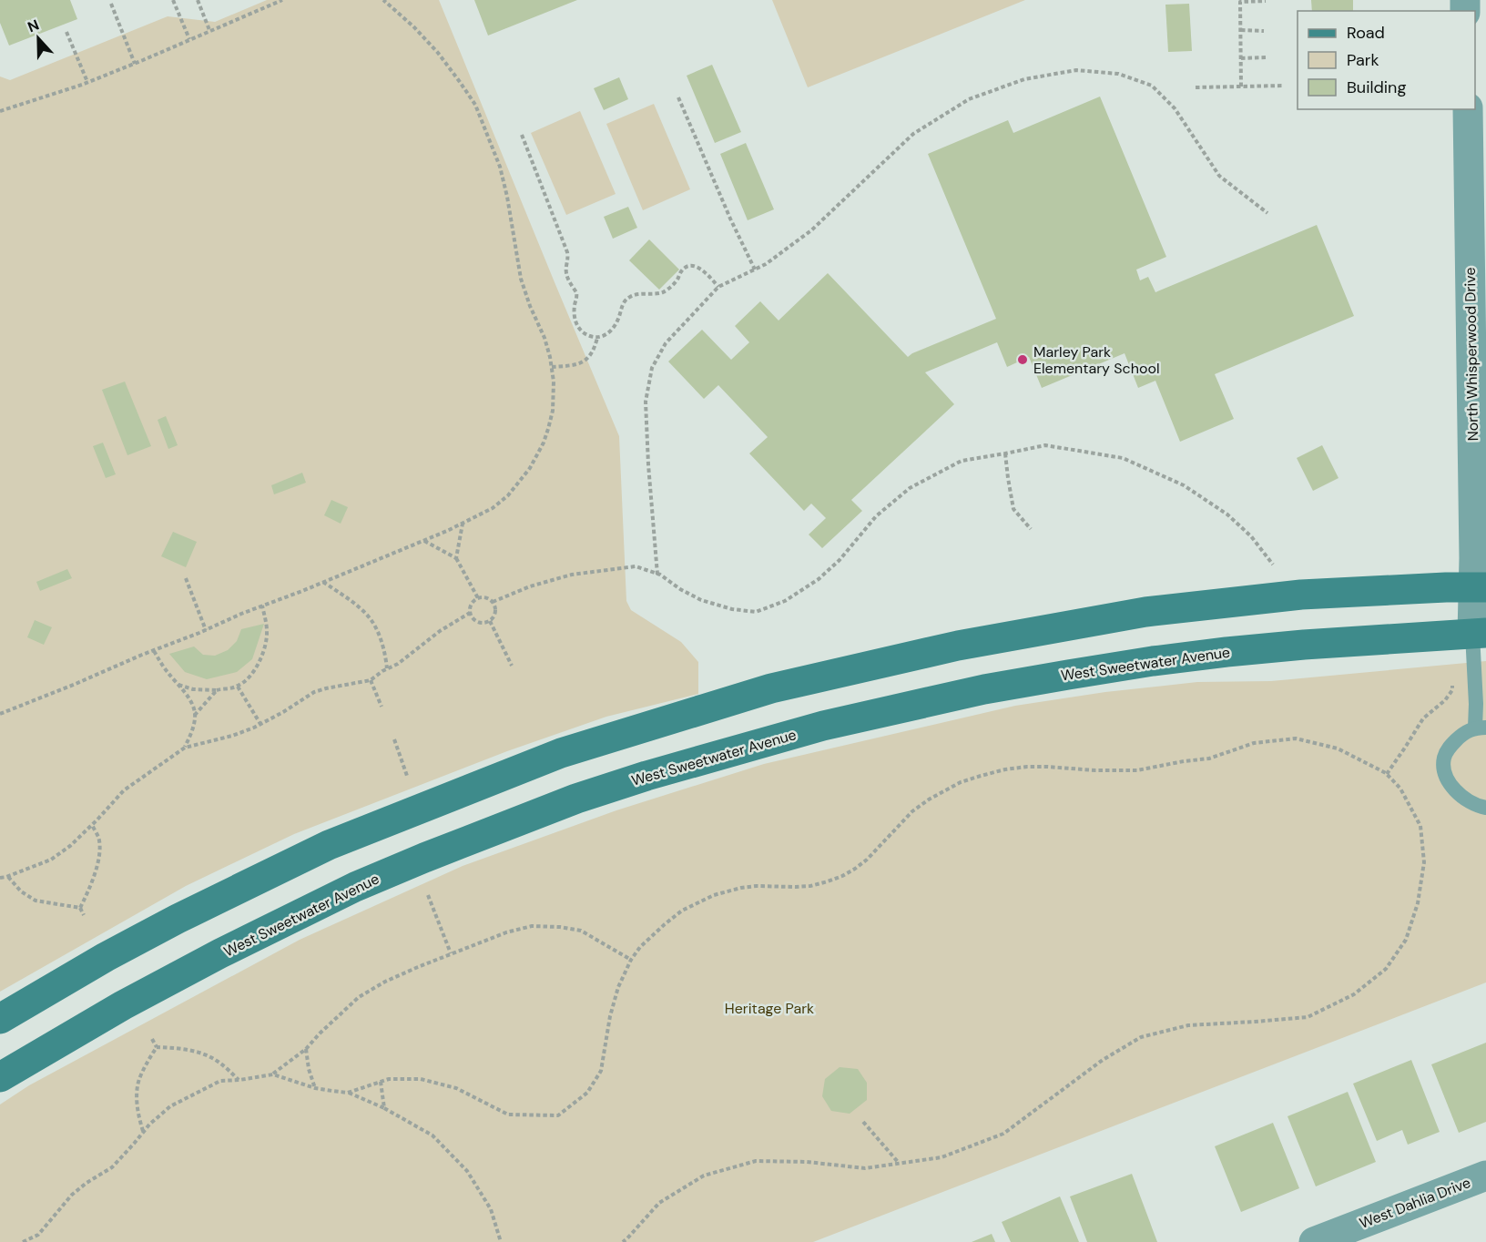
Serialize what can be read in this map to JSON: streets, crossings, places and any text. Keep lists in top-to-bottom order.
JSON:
{
  "streets": {
    "street": ["North Whisperwood Drive", "West Sweetwater Avenue", "West Dahlia Drive"]
  },
  "crossings": [
    ["North Whisperwood Drive", "West Sweetwater Avenue"]
  ],
  "parks": ["Heritage Park"],
  "places": ["Marley Park Elementary School"],
  "legend": ["Road", "Park", "Building"],
  "north": "top"
}
